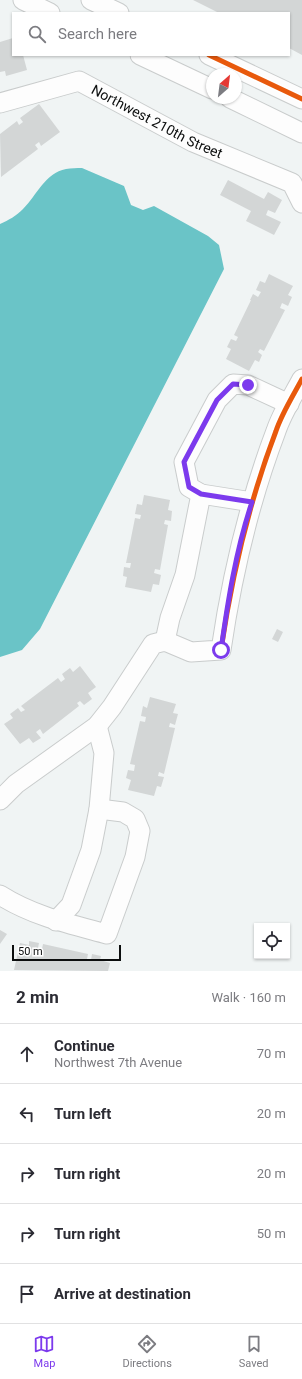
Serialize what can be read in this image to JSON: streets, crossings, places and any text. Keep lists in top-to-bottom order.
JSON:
{
  "streets": {
    "street": ["Northwest 210th Street"]
  },
  "scale_bar": "50 m",
  "north": "top right",
  "page": {
    "search": "Search here",
    "scale": "50 m",
    "heading": ["2 min", "Walk · 160 m"],
    "list": [
      ["Continue", "Northwest 7th Avenue", "70 m"],
      ["Turn left", "20 m"],
      ["Turn right", "20 m"],
      ["Turn right", "50 m"],
      "Arrive at destination"
    ],
    "nav": ["Map", "Directions", "Saved"]
  }
}
